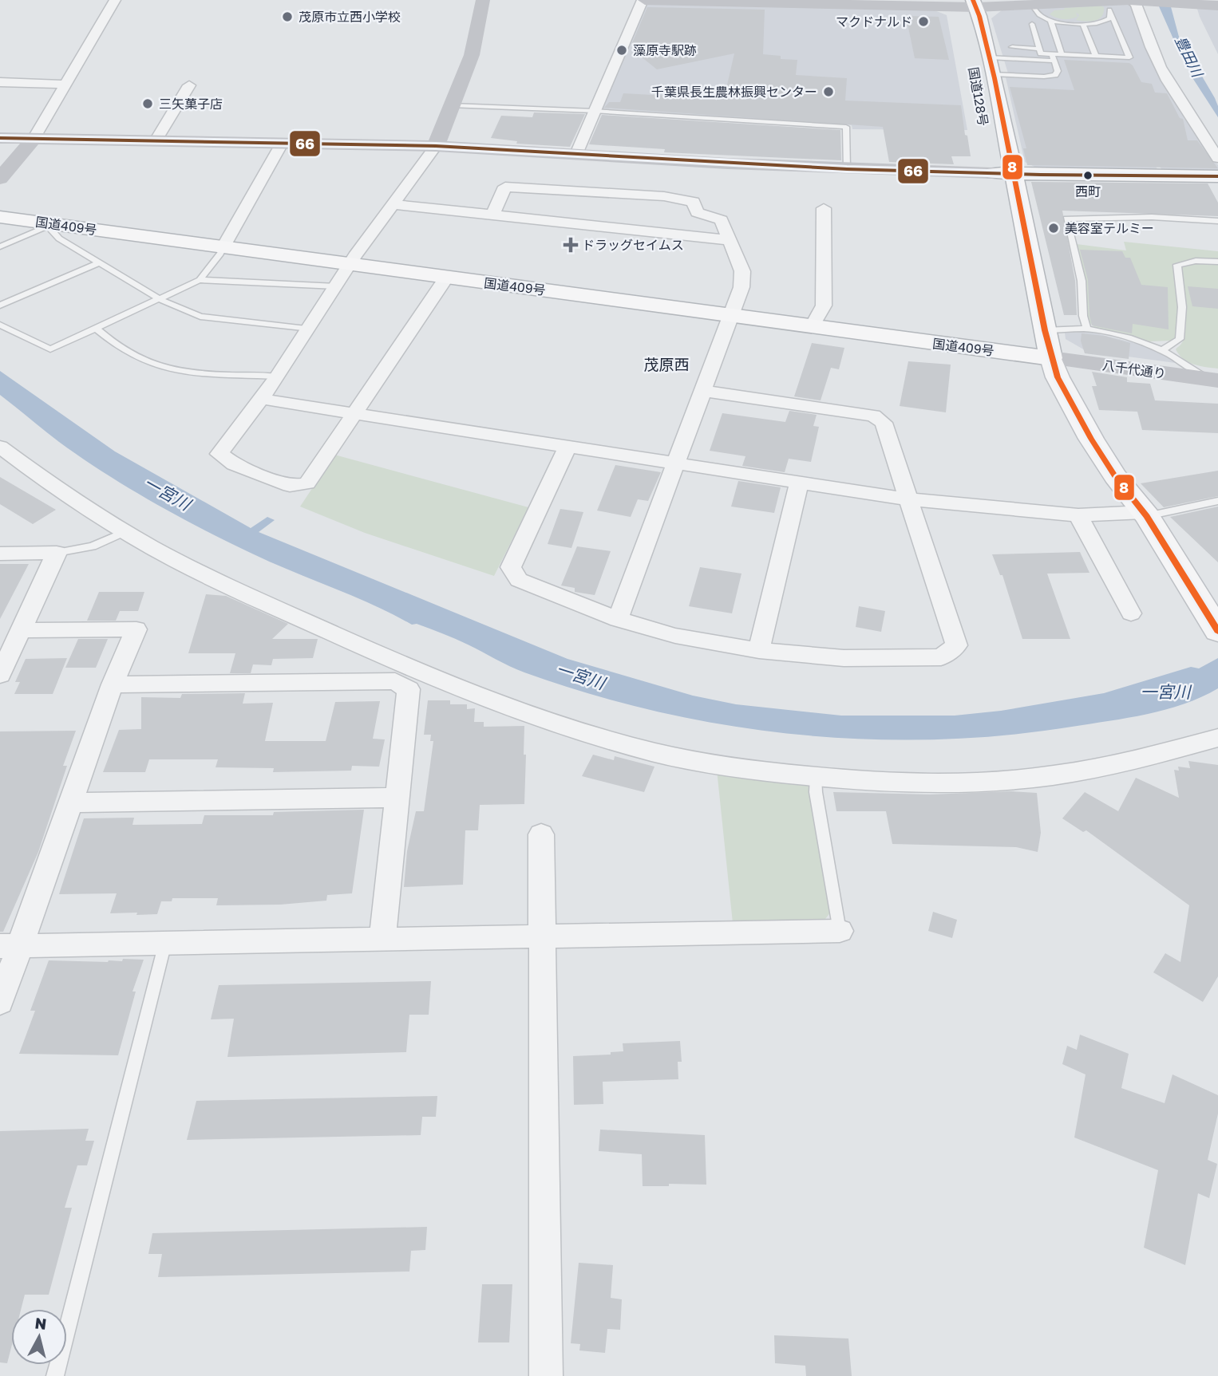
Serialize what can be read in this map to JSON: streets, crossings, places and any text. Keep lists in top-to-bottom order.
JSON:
{
  "streets": {
    "main road": ["国道128号", "国道409号"],
    "street": ["八千代通り"]
  },
  "crossings": [
    ["国道409号", "八千代通り"]
  ],
  "districts": ["茂原西"],
  "water": ["豊田川", "一宮川"],
  "places": {
    "other": [
      "茂原市立西小学校",
      "マクドナルド",
      "藻原寺駅跡",
      "千葉県長生農林振興センター",
      "三矢菓子店",
      "西町",
      "美容室テルミー"
    ],
    "health": ["ドラッグセイムス"]
  },
  "lines": ["transit line 8", "transit line 66"],
  "north": "top"
}
